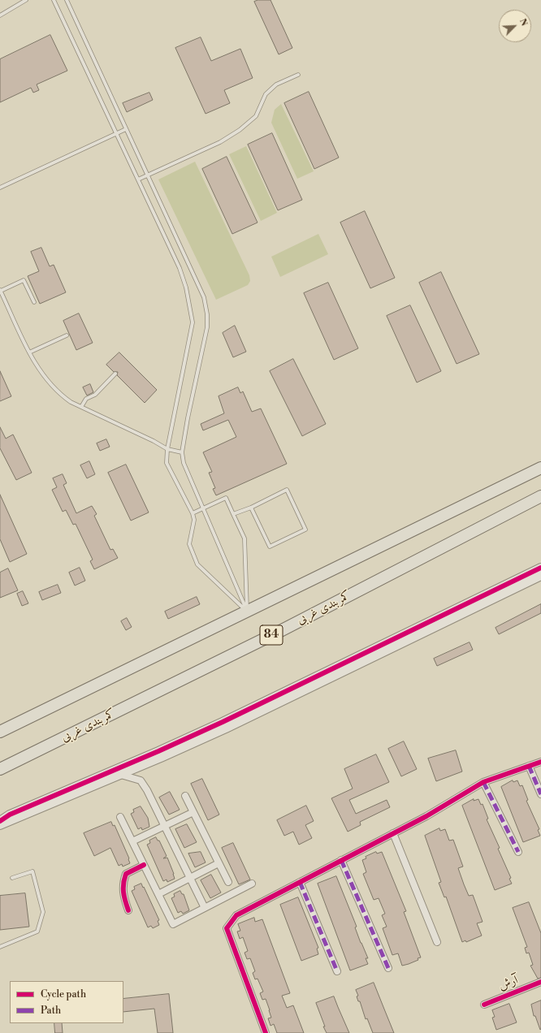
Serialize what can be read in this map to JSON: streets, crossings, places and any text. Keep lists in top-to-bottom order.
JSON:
{
  "streets": {
    "highway": ["کمربندی غربی", "84"],
    "street": ["آرش"]
  },
  "legend": ["Cycle path", "Path"],
  "north": "top right"
}
